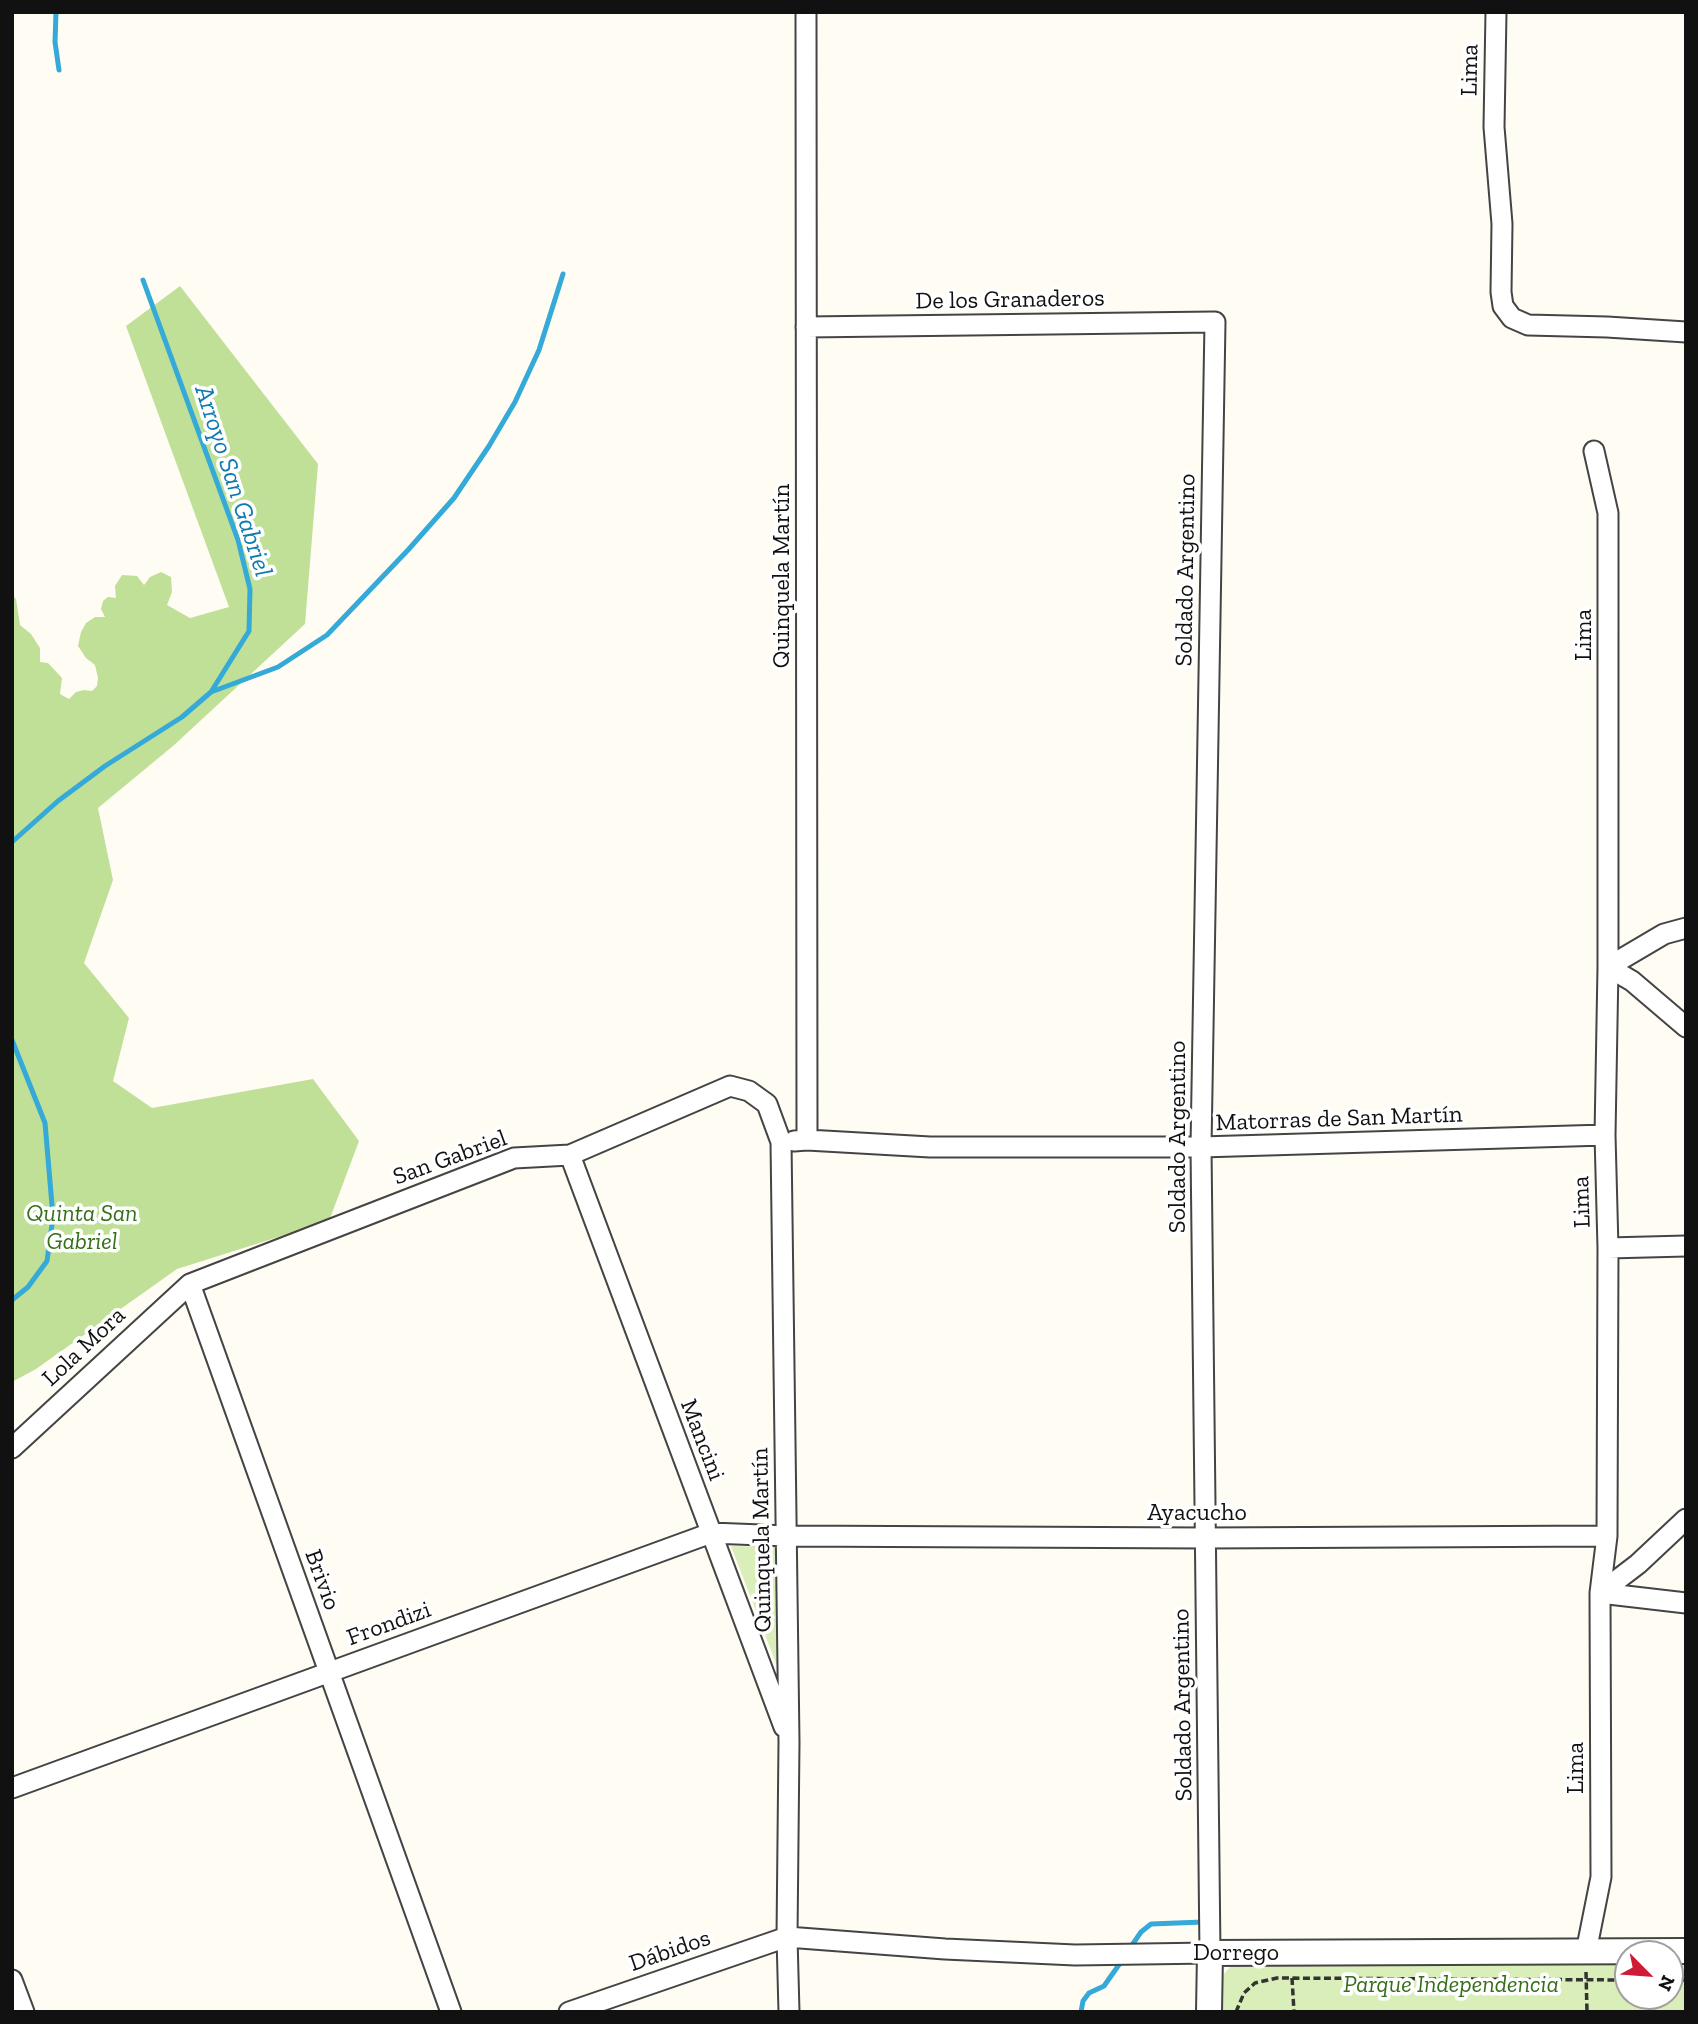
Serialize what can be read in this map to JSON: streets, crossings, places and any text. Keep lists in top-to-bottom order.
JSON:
{
  "streets": {
    "street": [
      "Lima",
      "De los Granaderos",
      "Soldado Argentino",
      "Quinquela Martín",
      "Matorras de San Martín",
      "San Gabriel",
      "Lola Mora",
      "Mancini",
      "Ayacucho",
      "Brivio",
      "Frondizi",
      "Dábidos",
      "Dorrego"
    ]
  },
  "crossings": [
    ["Lima", "Matorras de San Martín"],
    ["Lima", "Ayacucho"],
    ["Lima", "Dorrego"],
    ["De los Granaderos", "Soldado Argentino"],
    ["De los Granaderos", "Quinquela Martín"],
    ["Soldado Argentino", "Matorras de San Martín"],
    ["Soldado Argentino", "Ayacucho"],
    ["Soldado Argentino", "Dorrego"],
    ["Quinquela Martín", "Matorras de San Martín"],
    ["Quinquela Martín", "San Gabriel"],
    ["Quinquela Martín", "Mancini"],
    ["Quinquela Martín", "Ayacucho"],
    ["Quinquela Martín", "Frondizi"],
    ["Quinquela Martín", "Dábidos"],
    ["Quinquela Martín", "Dorrego"],
    ["Matorras de San Martín", "San Gabriel"],
    ["San Gabriel", "Lola Mora"],
    ["San Gabriel", "Mancini"],
    ["San Gabriel", "Brivio"],
    ["Lola Mora", "Brivio"],
    ["Mancini", "Frondizi"],
    ["Ayacucho", "Frondizi"],
    ["Brivio", "Frondizi"],
    ["Dábidos", "Dorrego"]
  ],
  "water": ["Arroyo San Gabriel"],
  "parks": ["Quinta San Gabriel", "Parque Independencia"],
  "north": "bottom right"
}
